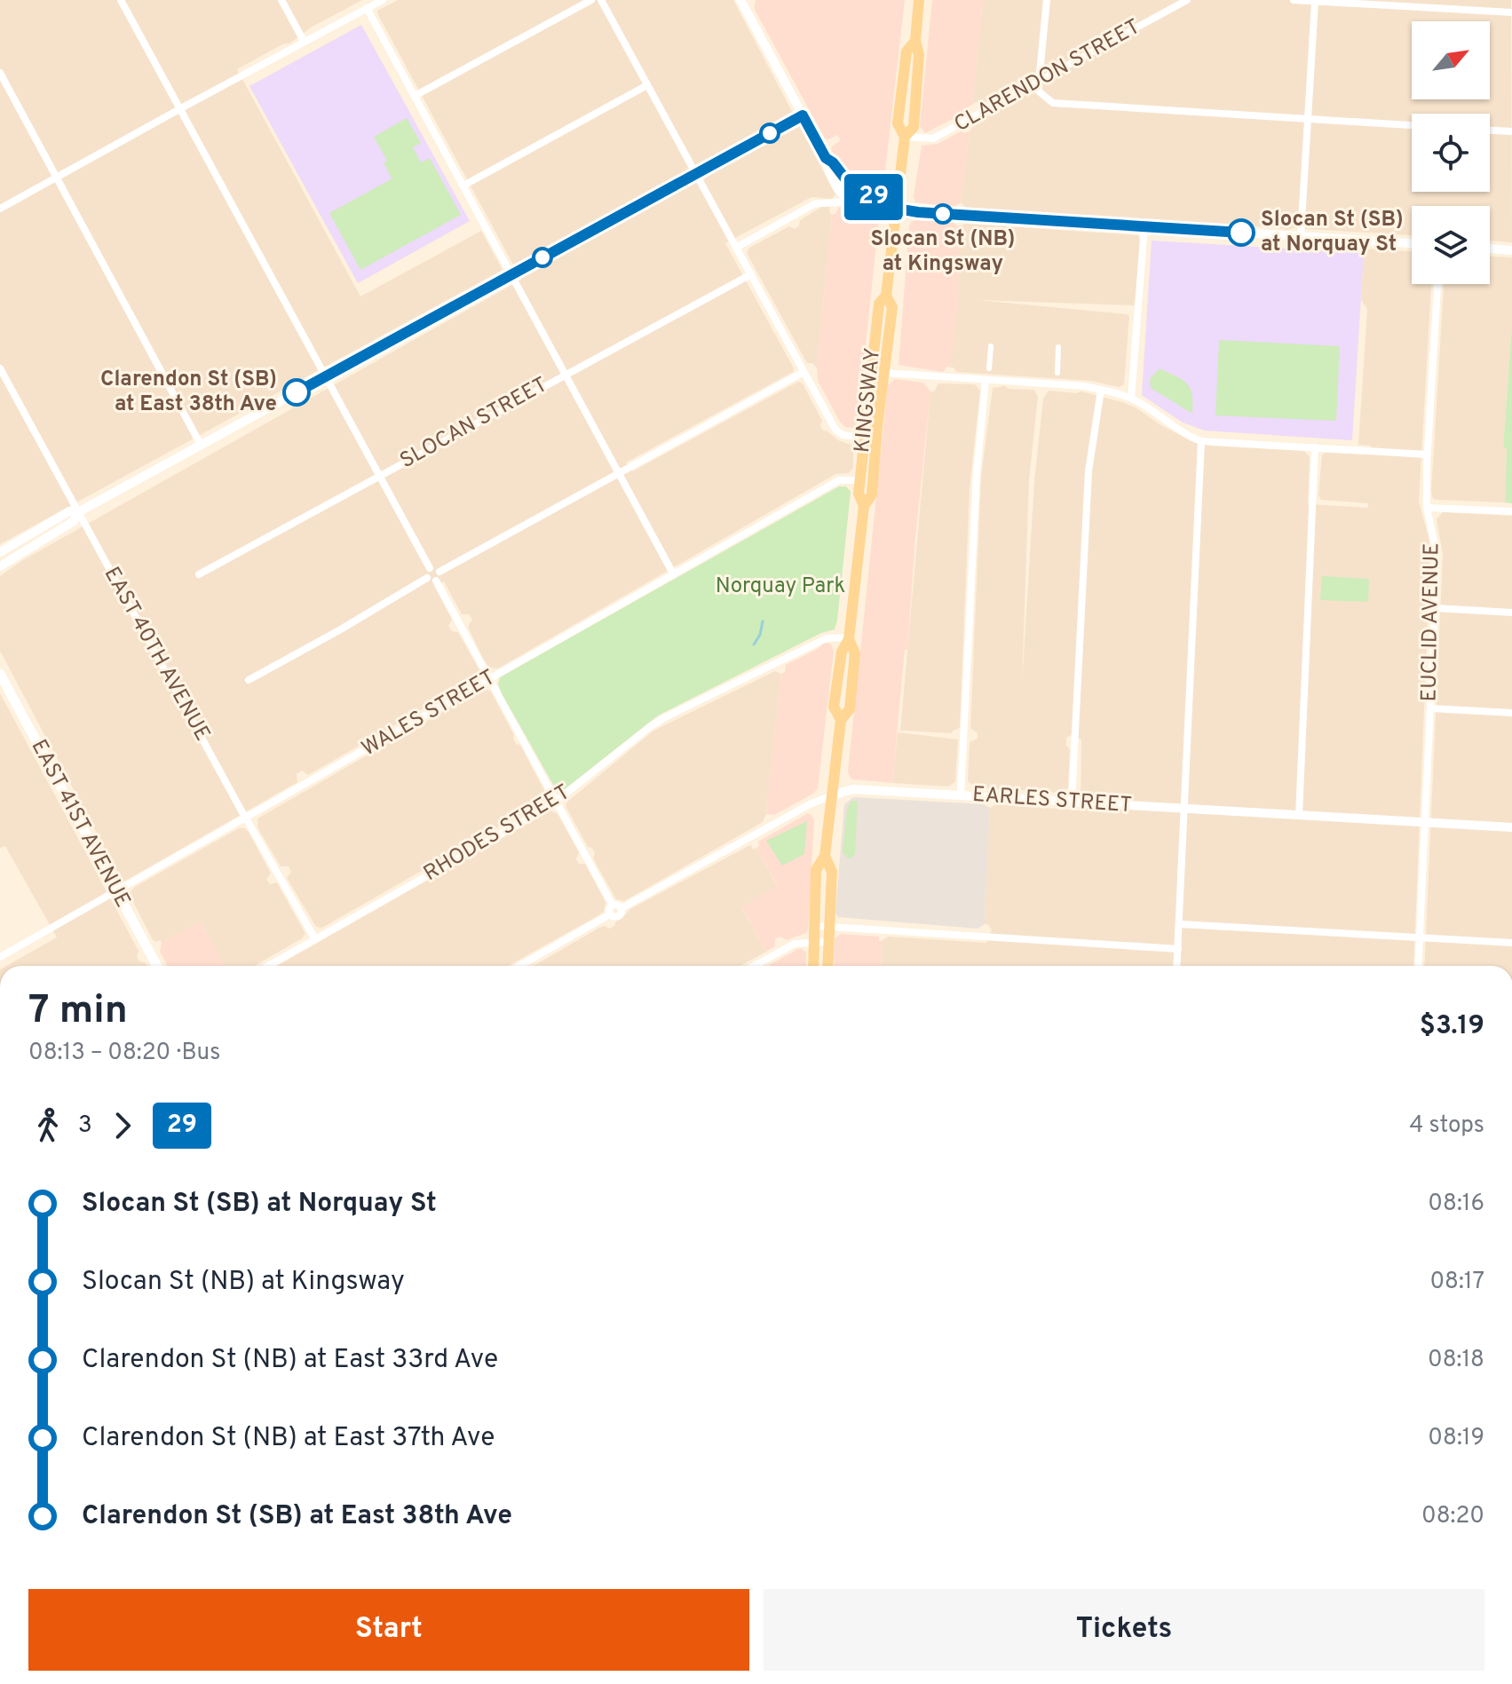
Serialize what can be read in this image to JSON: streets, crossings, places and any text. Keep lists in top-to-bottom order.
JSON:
{
  "streets": {
    "main road": ["KINGSWAY", "EAST 41ST AVENUE"],
    "street": [
      "CLARENDON STREET",
      "SLOCAN STREET",
      "EUCLID AVENUE",
      "EAST 40TH AVENUE",
      "WALES STREET",
      "EARLES STREET",
      "RHODES STREET"
    ]
  },
  "crossings": [
    ["CLARENDON STREET", "KINGSWAY"],
    ["KINGSWAY", "WALES STREET"],
    ["KINGSWAY", "EARLES STREET"],
    ["KINGSWAY", "RHODES STREET"],
    ["EUCLID AVENUE", "EARLES STREET"],
    ["EAST 40TH AVENUE", "WALES STREET"],
    ["EAST 40TH AVENUE", "RHODES STREET"],
    ["WALES STREET", "EAST 41ST AVENUE"]
  ],
  "parks": ["Norquay Park"],
  "places": ["Slocan St (NB) at Kingsway", "Slocan St (SB) at Norquay St", "Clarendon St (SB) at East 38th Ave"],
  "lines": ["bus line 29"],
  "north": "top right",
  "page": {
    "on_map": "29",
    "heading": ["7 min", "08:13 – 08:20 · Bus", "$3.19"],
    "legs": ["3", "29", "4 stops"],
    "list": [
      {
        "name": "Slocan St (SB) at Norquay St",
        "value": "08:16"
      },
      {
        "name": "Slocan St (NB) at Kingsway",
        "value": "08:17"
      },
      {
        "name": "Clarendon St (NB) at East 33rd Ave",
        "value": "08:18"
      },
      {
        "name": "Clarendon St (NB) at East 37th Ave",
        "value": "08:19"
      },
      {
        "name": "Clarendon St (SB) at East 38th Ave",
        "value": "08:20"
      }
    ],
    "buttons": ["Start", "Tickets"]
  }
}
